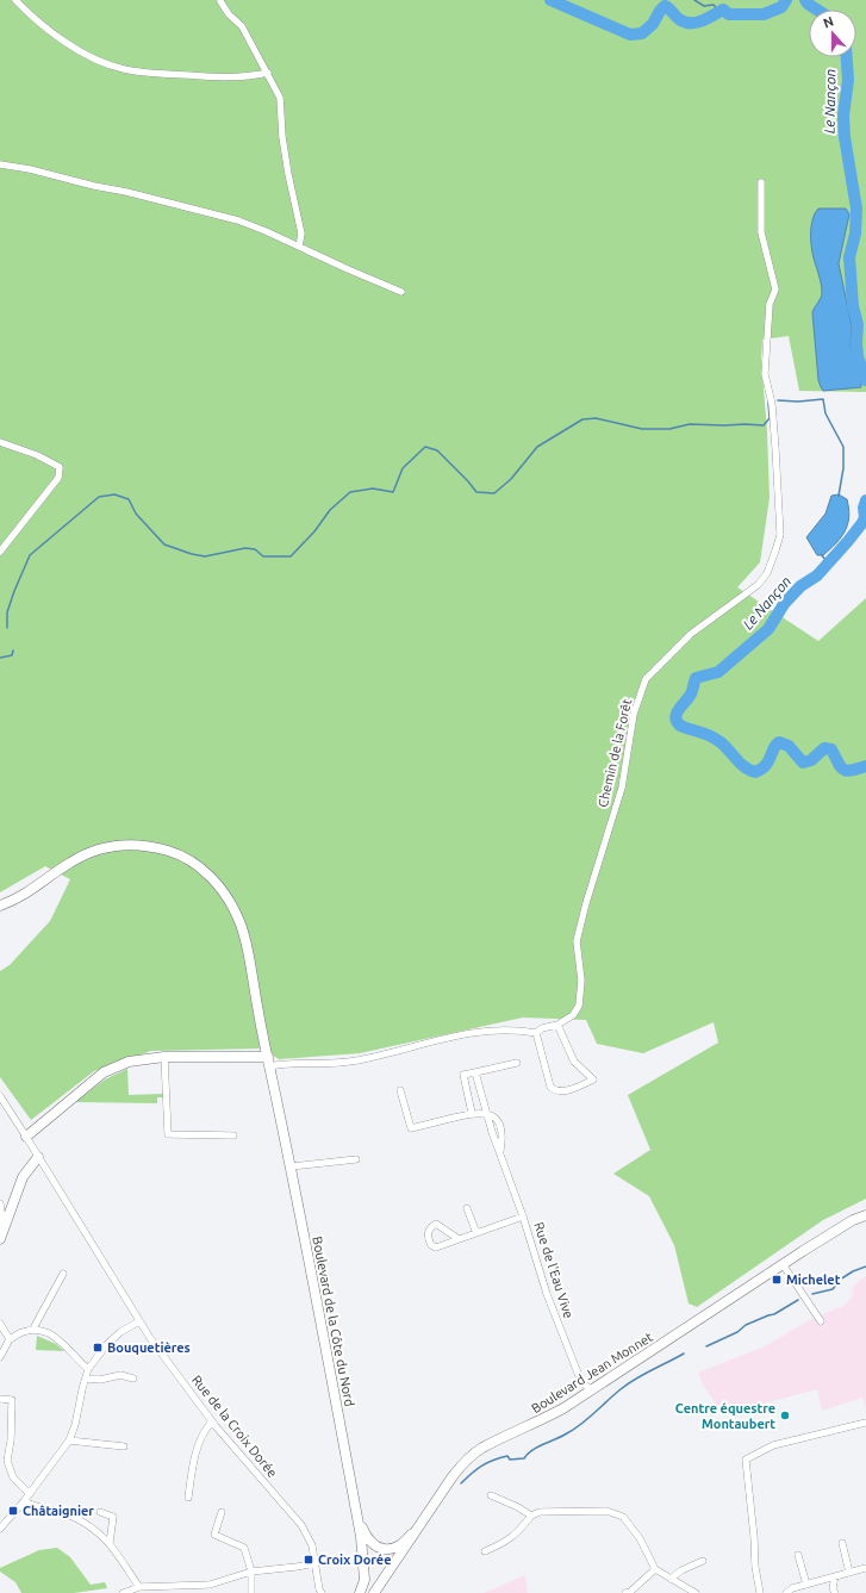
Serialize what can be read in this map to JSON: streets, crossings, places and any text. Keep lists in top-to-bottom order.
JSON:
{
  "streets": {
    "main road": ["Boulevard de la Côte du Nord", "Boulevard Jean Monnet"],
    "street": ["Chemin de la Forêt", "Rue de l'Eau Vive", "Rue de la Croix Dorée"]
  },
  "crossings": [
    ["Chemin de la Forêt", "Boulevard de la Côte du Nord"],
    ["Rue de l'Eau Vive", "Boulevard Jean Monnet"]
  ],
  "water": ["Le Nançon"],
  "places": {
    "transit": [
      "Michelet",
      "Bouquetières",
      "Châtaignier",
      "Croix Dorée"
    ],
    "other": ["Centre équestre Montaubert"]
  },
  "north": "top"
}
